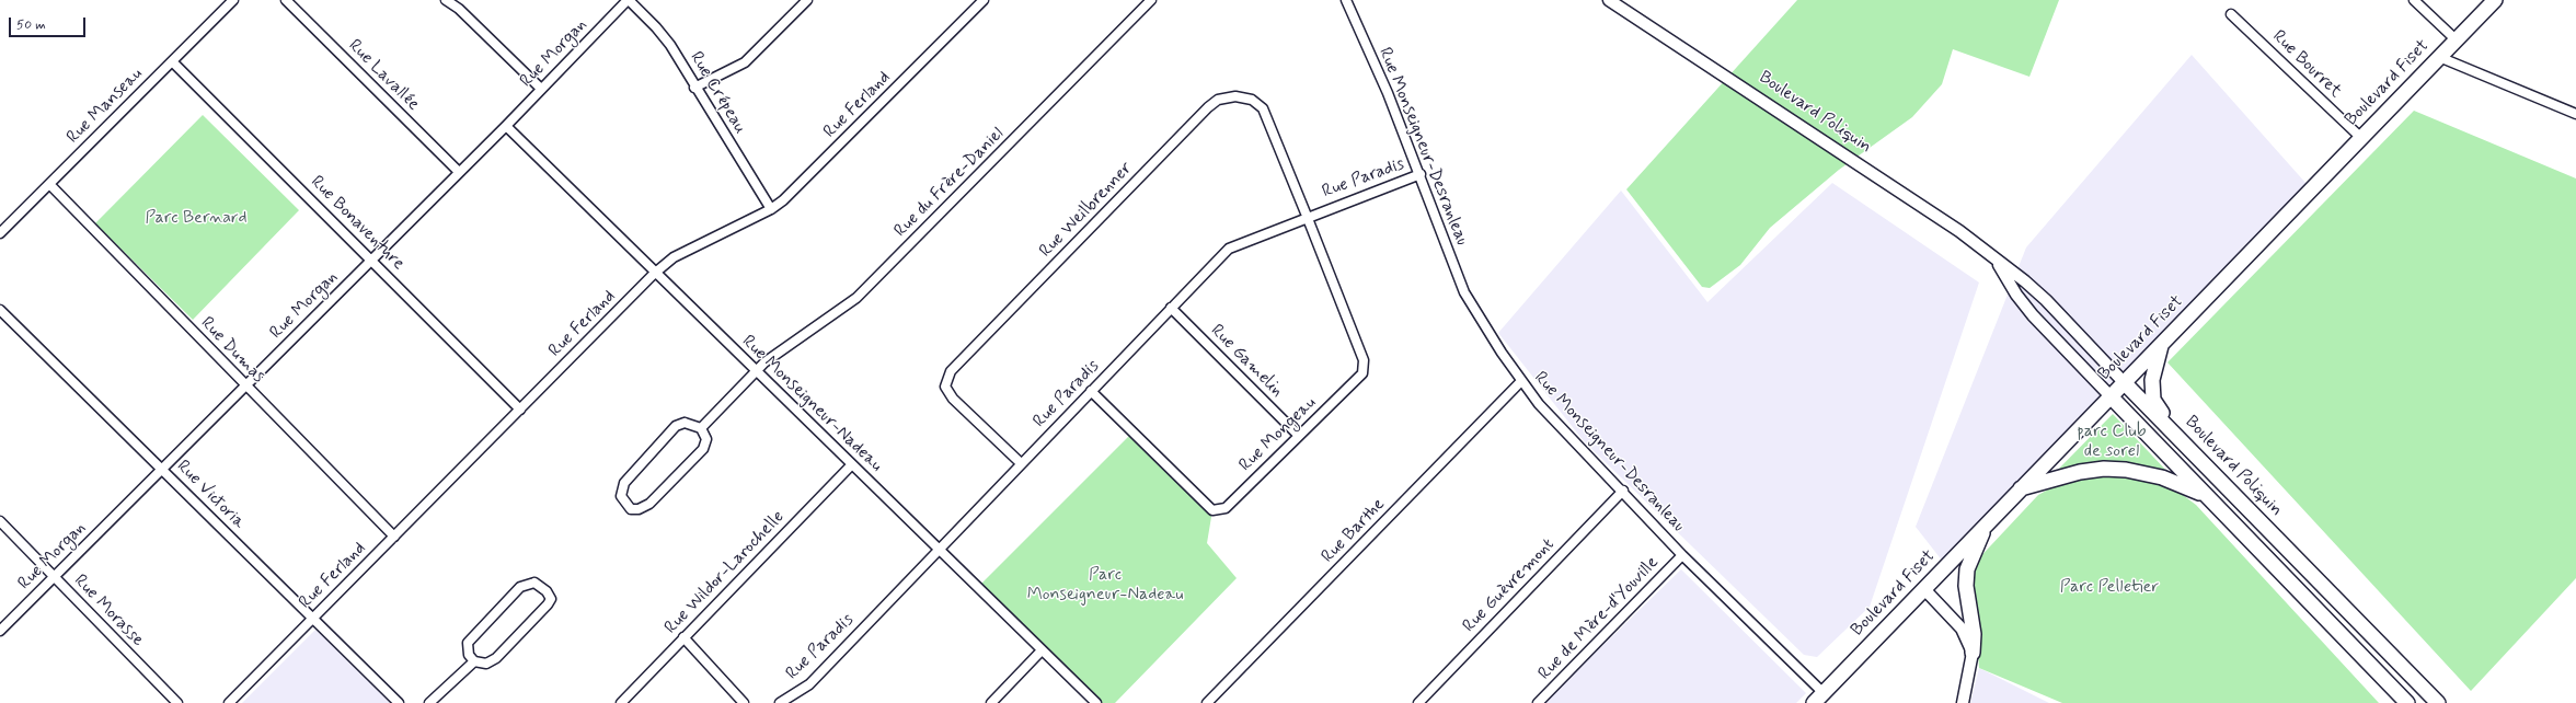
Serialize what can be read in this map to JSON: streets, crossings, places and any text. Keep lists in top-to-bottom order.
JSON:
{
  "streets": {
    "main road": ["Boulevard Fiset", "Boulevard Poliquin"],
    "street": [
      "Rue Morgan",
      "Rue Bourret",
      "Rue Lavallée",
      "Rue Crépeau",
      "Rue Ferland",
      "Rue Manseau",
      "Rue Monseigneur-Desranleau",
      "Rue Paradis",
      "Rue du Frère-Daniel",
      "Rue Weilbrenner",
      "Rue Bonaventure",
      "Rue Dumas",
      "Rue Gamelin",
      "Rue Monseigneur-Nadeau",
      "Rue Mongeau",
      "Rue Victoria",
      "Rue Barthe",
      "Rue Wildor-Larochelle",
      "Rue Guèvremont",
      "Rue Morasse",
      "Rue de Mère-d'Youville"
    ]
  },
  "crossings": [
    ["Rue Morgan", "Rue Lavallée"],
    ["Rue Morgan", "Rue Crépeau"],
    ["Rue Morgan", "Rue Bonaventure"],
    ["Rue Morgan", "Rue Dumas"],
    ["Rue Morgan", "Rue Monseigneur-Nadeau"],
    ["Rue Morgan", "Rue Victoria"],
    ["Rue Morgan", "Rue Morasse"],
    ["Rue Bourret", "Boulevard Fiset"],
    ["Boulevard Fiset", "Boulevard Poliquin"],
    ["Boulevard Fiset", "Rue Monseigneur-Desranleau"],
    ["Rue Crépeau", "Rue Ferland"],
    ["Rue Ferland", "Rue Bonaventure"],
    ["Rue Ferland", "Rue Dumas"],
    ["Rue Ferland", "Rue Monseigneur-Nadeau"],
    ["Rue Ferland", "Rue Victoria"],
    ["Rue Manseau", "Rue Bonaventure"],
    ["Rue Manseau", "Rue Dumas"],
    ["Rue Monseigneur-Desranleau", "Rue Paradis"],
    ["Rue Monseigneur-Desranleau", "Rue Barthe"],
    ["Rue Monseigneur-Desranleau", "Rue Guèvremont"],
    ["Rue Monseigneur-Desranleau", "Rue de Mère-d'Youville"],
    ["Rue Paradis", "Rue Weilbrenner"],
    ["Rue Paradis", "Rue Gamelin"],
    ["Rue Paradis", "Rue Monseigneur-Nadeau"],
    ["Rue Paradis", "Rue Mongeau"],
    ["Rue du Frère-Daniel", "Rue Monseigneur-Nadeau"],
    ["Rue Weilbrenner", "Rue Mongeau"],
    ["Rue Gamelin", "Rue Mongeau"],
    ["Rue Monseigneur-Nadeau", "Rue Wildor-Larochelle"]
  ],
  "parks": [
    "Parc Bernard",
    "parc Club de sorel",
    "Parc Monseigneur-Nadeau",
    "Parc Pelletier"
  ],
  "scale_bar": "50 m"
}
